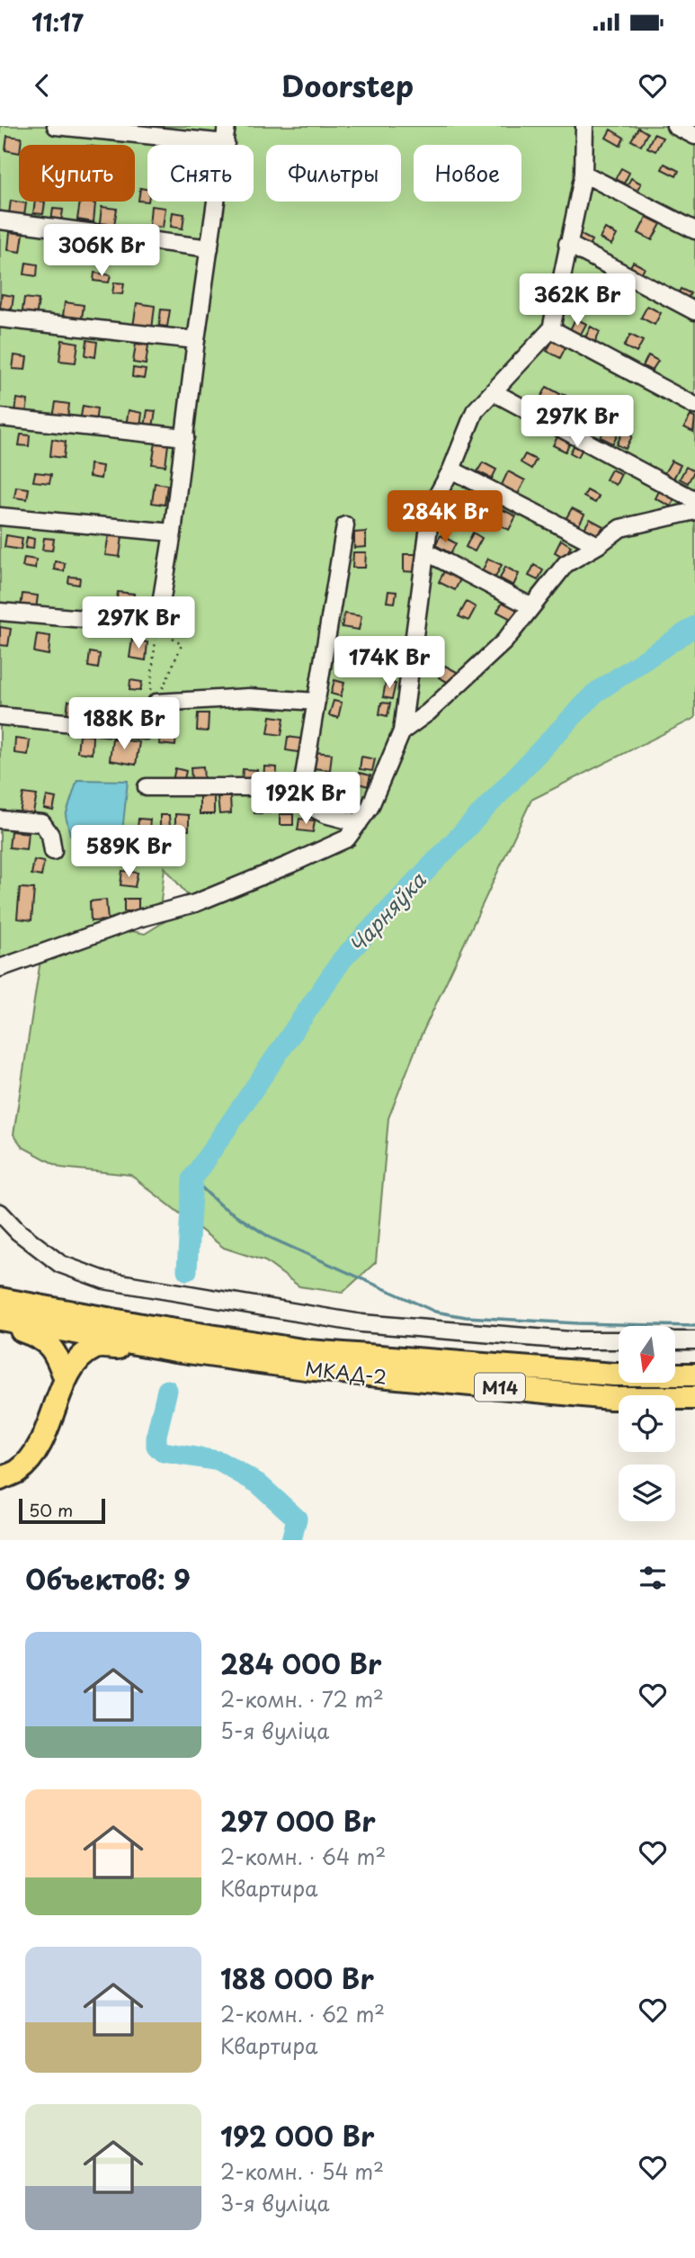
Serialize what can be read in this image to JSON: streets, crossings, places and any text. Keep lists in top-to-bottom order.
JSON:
{
  "streets": {
    "highway": ["МКАД-2", "М14"]
  },
  "water": ["Чарняўка"],
  "scale_bar": "50 m",
  "north": "bottom",
  "page": {
    "status": "11:17",
    "header": "Doorstep",
    "chip": [
      "Купить",
      "Снять",
      "Фильтры",
      "Новое"
    ],
    "price": [
      "306K Br",
      "362K Br",
      "297K Br",
      "284K Br",
      "297K Br",
      "174K Br",
      "188K Br",
      "192K Br",
      "589K Br"
    ],
    "scale": "50 m",
    "heading": "Объектов: 9",
    "list": [
      {
        "name": "284 000 Br",
        "note": "2-комн. · 72 m² · 5-я вуліца"
      },
      {
        "name": "297 000 Br",
        "note": "2-комн. · 64 m² · Квартира"
      },
      {
        "name": "188 000 Br",
        "note": "2-комн. · 62 m² · Квартира"
      },
      {
        "name": "192 000 Br",
        "note": "2-комн. · 54 m² · 3-я вуліца"
      }
    ]
  }
}
